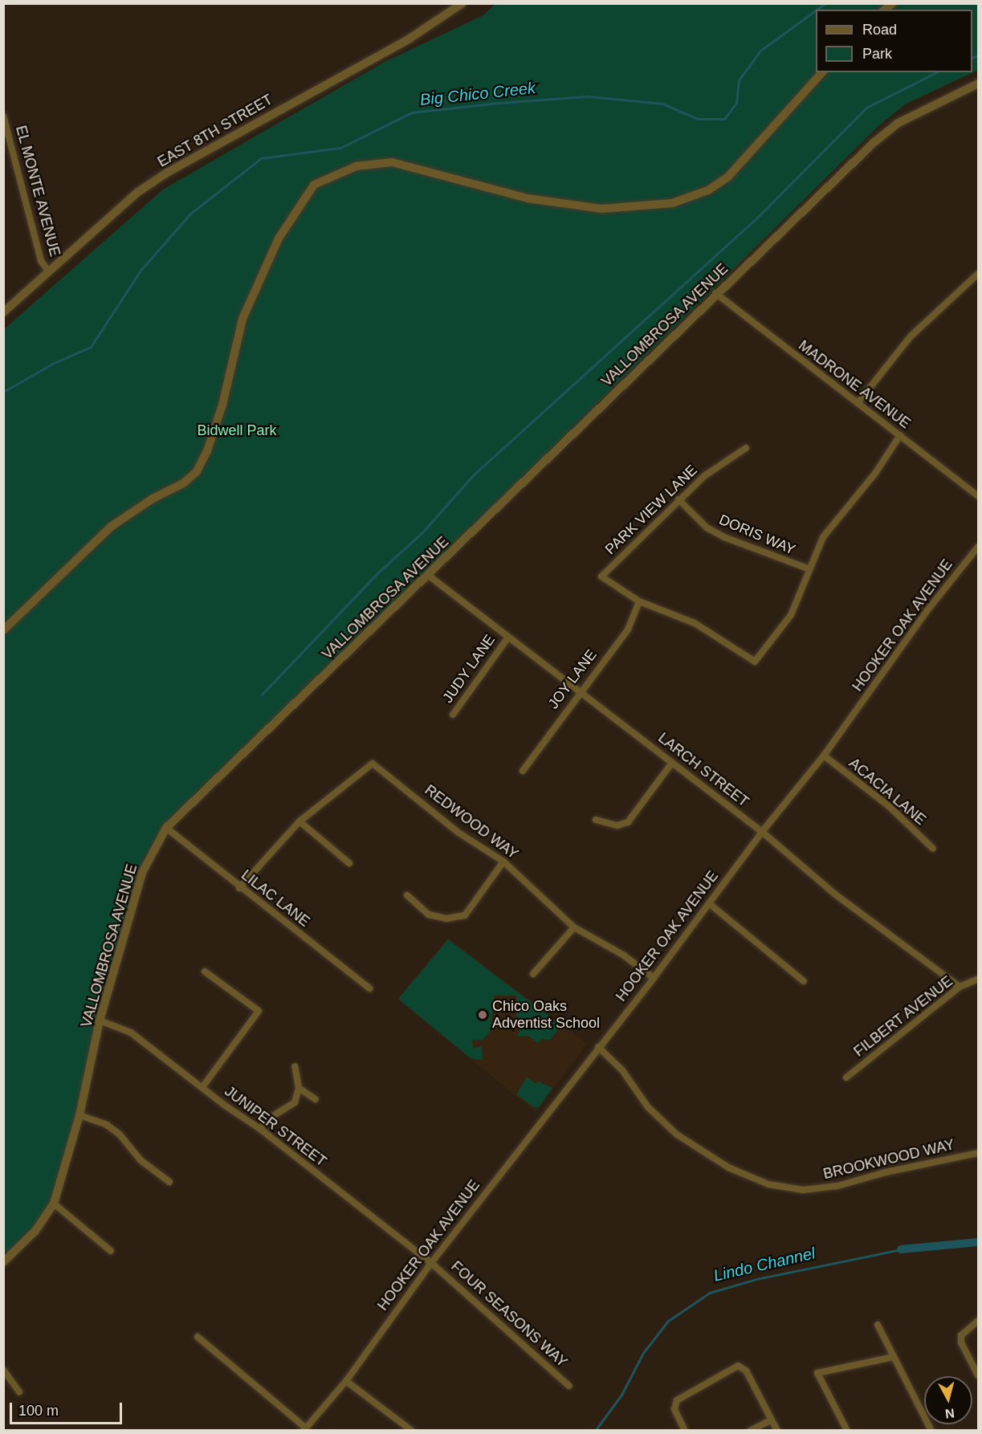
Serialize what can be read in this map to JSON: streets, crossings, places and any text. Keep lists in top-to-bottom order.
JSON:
{
  "streets": {
    "street": [
      "EAST 8TH STREET",
      "EL MONTE AVENUE",
      "VALLOMBROSA AVENUE",
      "MADRONE AVENUE",
      "PARK VIEW LANE",
      "DORIS WAY",
      "HOOKER OAK AVENUE",
      "JUDY LANE",
      "JOY LANE",
      "LARCH STREET",
      "ACACIA LANE",
      "REDWOOD WAY",
      "LILAC LANE",
      "FILBERT AVENUE",
      "JUNIPER STREET",
      "BROOKWOOD WAY",
      "FOUR SEASONS WAY"
    ]
  },
  "crossings": [
    ["EAST 8TH STREET", "EL MONTE AVENUE"],
    ["VALLOMBROSA AVENUE", "MADRONE AVENUE"],
    ["VALLOMBROSA AVENUE", "LARCH STREET"],
    ["VALLOMBROSA AVENUE", "LILAC LANE"],
    ["VALLOMBROSA AVENUE", "JUNIPER STREET"],
    ["PARK VIEW LANE", "DORIS WAY"],
    ["PARK VIEW LANE", "JOY LANE"],
    ["HOOKER OAK AVENUE", "LARCH STREET"],
    ["HOOKER OAK AVENUE", "ACACIA LANE"],
    ["HOOKER OAK AVENUE", "REDWOOD WAY"],
    ["HOOKER OAK AVENUE", "JUNIPER STREET"],
    ["HOOKER OAK AVENUE", "BROOKWOOD WAY"],
    ["HOOKER OAK AVENUE", "FOUR SEASONS WAY"],
    ["JUDY LANE", "LARCH STREET"],
    ["JOY LANE", "LARCH STREET"],
    ["LARCH STREET", "FILBERT AVENUE"],
    ["REDWOOD WAY", "LILAC LANE"],
    ["JUNIPER STREET", "FOUR SEASONS WAY"]
  ],
  "water": ["Big Chico Creek", "Lindo Channel"],
  "parks": ["Bidwell Park"],
  "places": ["Chico Oaks Adventist School"],
  "legend": ["Road", "Park"],
  "scale_bar": "100 m",
  "north": "bottom"
}
